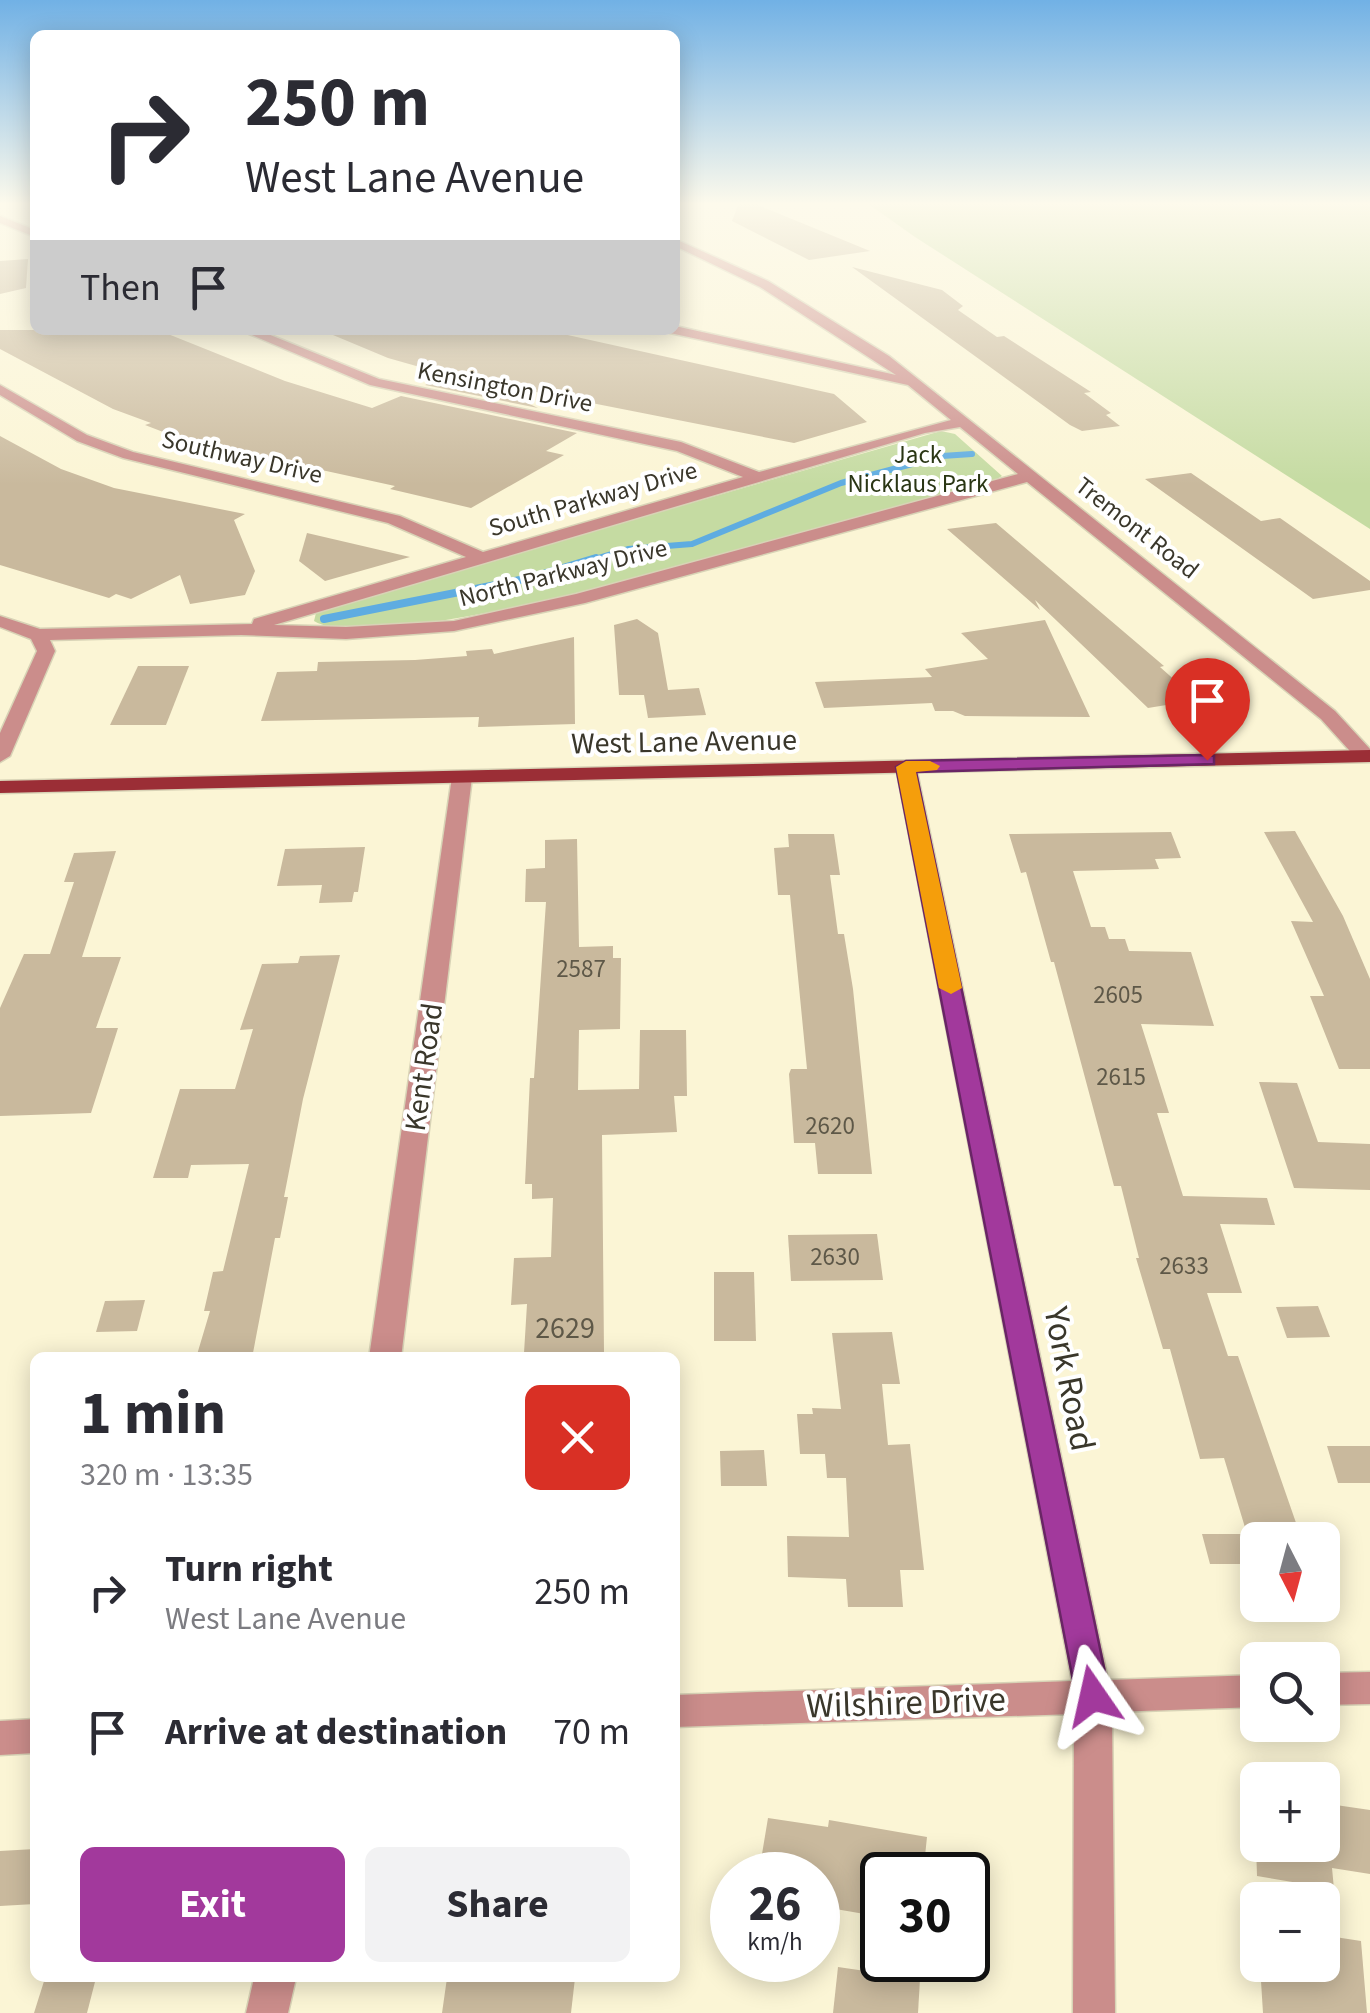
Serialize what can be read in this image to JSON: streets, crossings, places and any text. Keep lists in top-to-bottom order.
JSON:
{
  "streets": {
    "main road": ["West Lane Avenue"],
    "street": [
      "Kensington Drive",
      "Southway Drive",
      "South Parkway Drive",
      "Tremont Road",
      "North Parkway Drive",
      "Kent Road",
      "York Road",
      "Wilshire Drive"
    ]
  },
  "crossings": [
    ["Kensington Drive", "South Parkway Drive"],
    ["Southway Drive", "South Parkway Drive"],
    ["South Parkway Drive", "Tremont Road"],
    ["South Parkway Drive", "North Parkway Drive"],
    ["Tremont Road", "North Parkway Drive"],
    ["Tremont Road", "West Lane Avenue"],
    ["West Lane Avenue", "Kent Road"],
    ["West Lane Avenue", "York Road"],
    ["York Road", "Wilshire Drive"]
  ],
  "parks": ["Jack Nicklaus Park"],
  "house_numbers": [
    "2587",
    "2605",
    "2615",
    "2620",
    "2630",
    "2633",
    "2629"
  ],
  "north": "bottom",
  "page": {
    "turn": ["250 m", "West Lane Avenue"],
    "then": "Then",
    "heading": ["1 min", "320 m · 13:35"],
    "map_buttons": ["+", "−"],
    "list": [
      {
        "name": "Turn right",
        "note": "West Lane Avenue",
        "value": "250 m"
      },
      {
        "name": "Arrive at destination",
        "value": "70 m"
      }
    ],
    "buttons": ["Exit", "Share"],
    "speed": "26 km/h",
    "limit": "30"
  }
}
